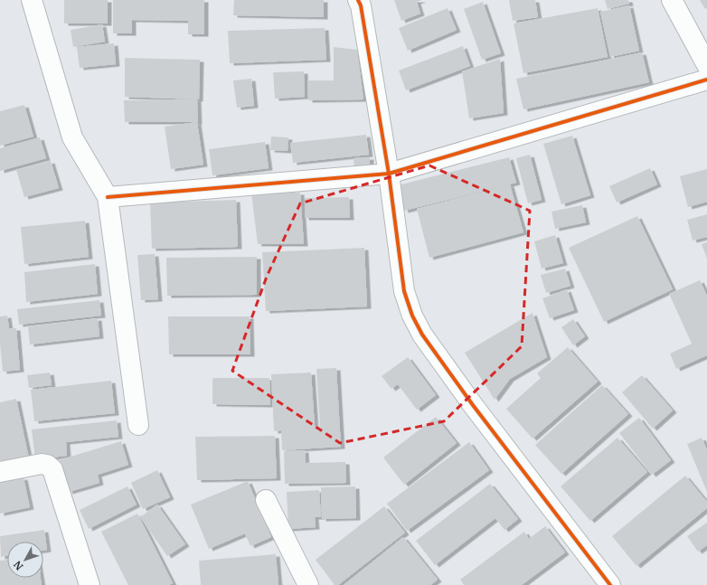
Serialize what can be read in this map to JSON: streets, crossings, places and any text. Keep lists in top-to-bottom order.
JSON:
{
  "north": "bottom left"
}
